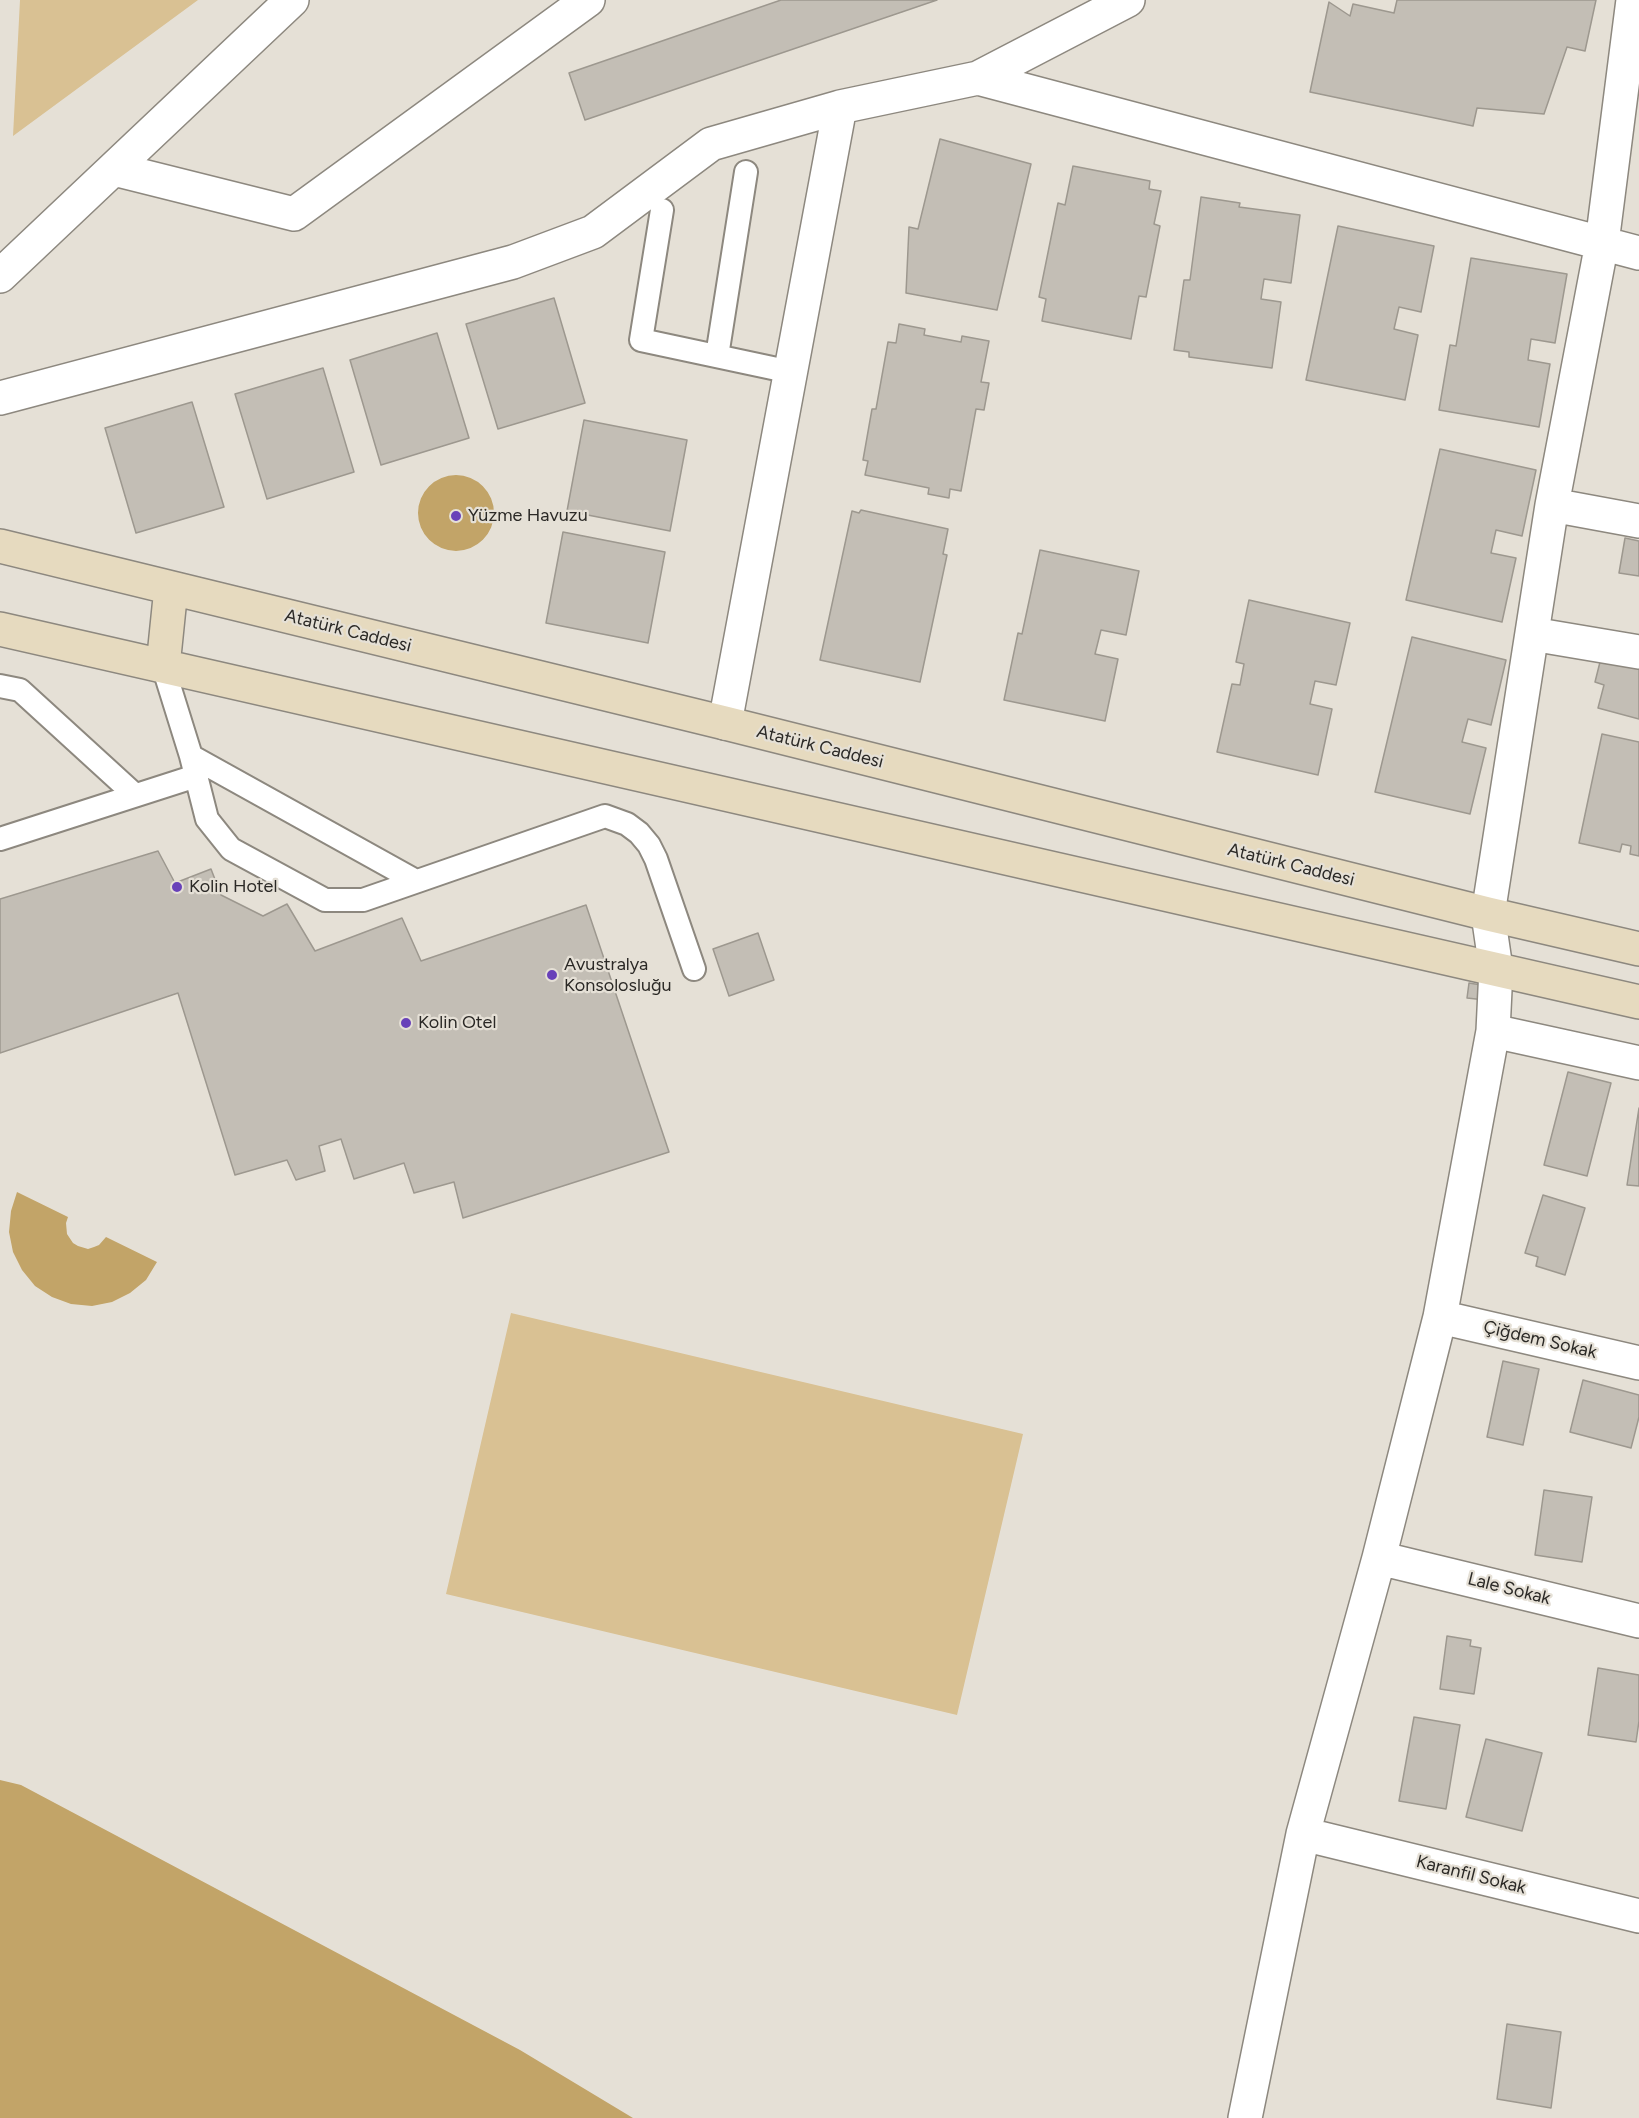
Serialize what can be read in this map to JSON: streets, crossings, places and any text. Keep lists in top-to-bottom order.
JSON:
{
  "streets": {
    "main road": ["Atatürk Caddesi"],
    "street": ["Çiğdem Sokak", "Lale Sokak", "Karanfil Sokak"]
  },
  "places": [
    "Yüzme Havuzu",
    "Kolin Hotel",
    "Avustralya Konsolosluğu",
    "Kolin Otel"
  ]
}
